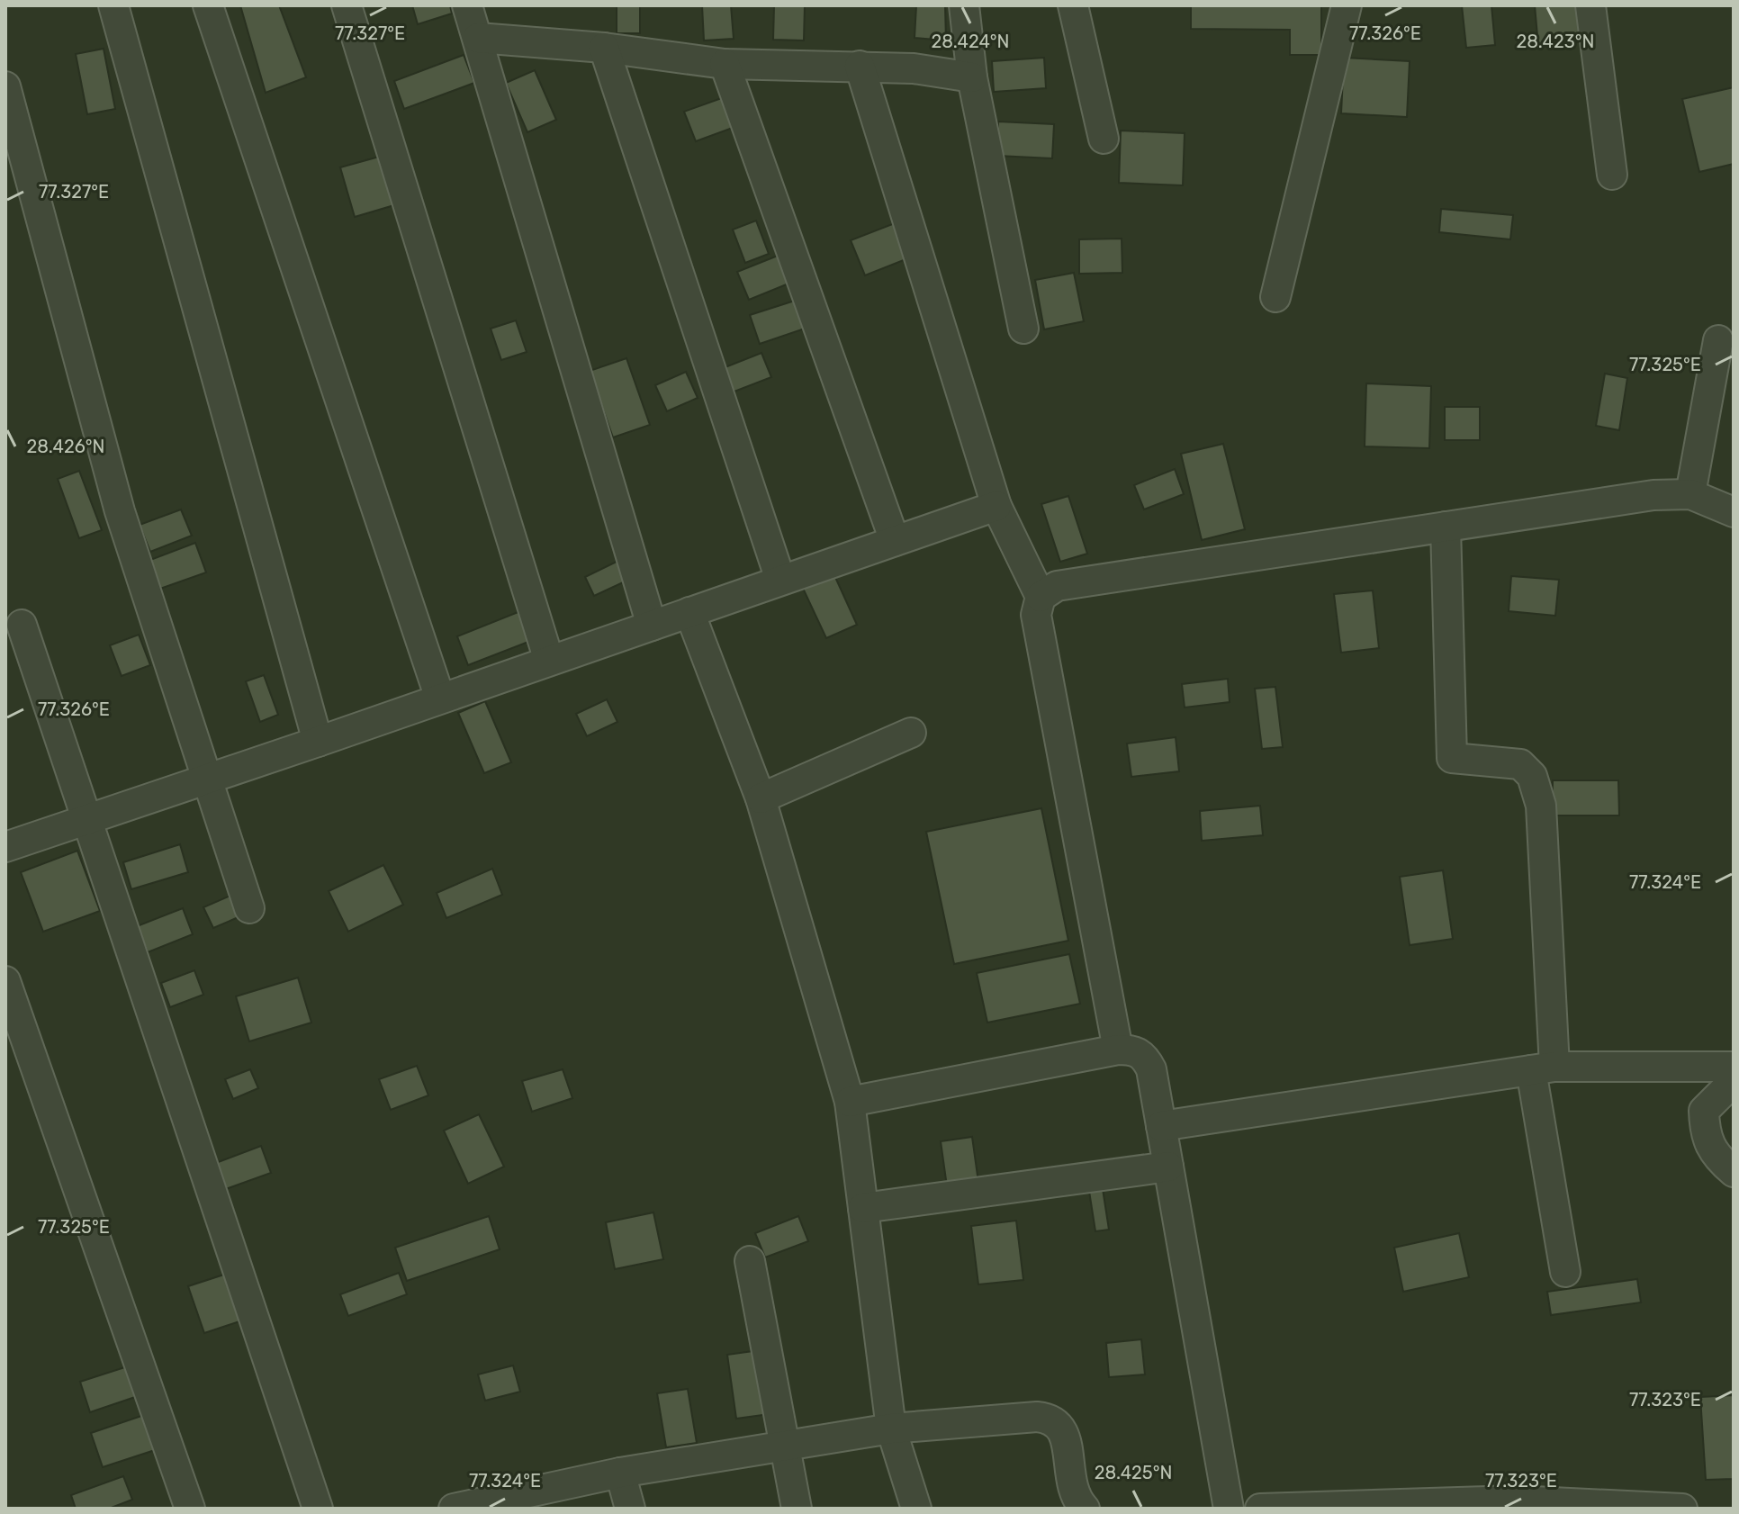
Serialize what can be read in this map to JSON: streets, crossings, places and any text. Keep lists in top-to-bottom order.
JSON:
{
  "coordinates": [
    "77.327°E",
    "77.326°E",
    "28.424°N",
    "28.423°N",
    "77.325°E",
    "28.426°N",
    "77.324°E",
    "77.323°E",
    "28.425°N"
  ]
}
